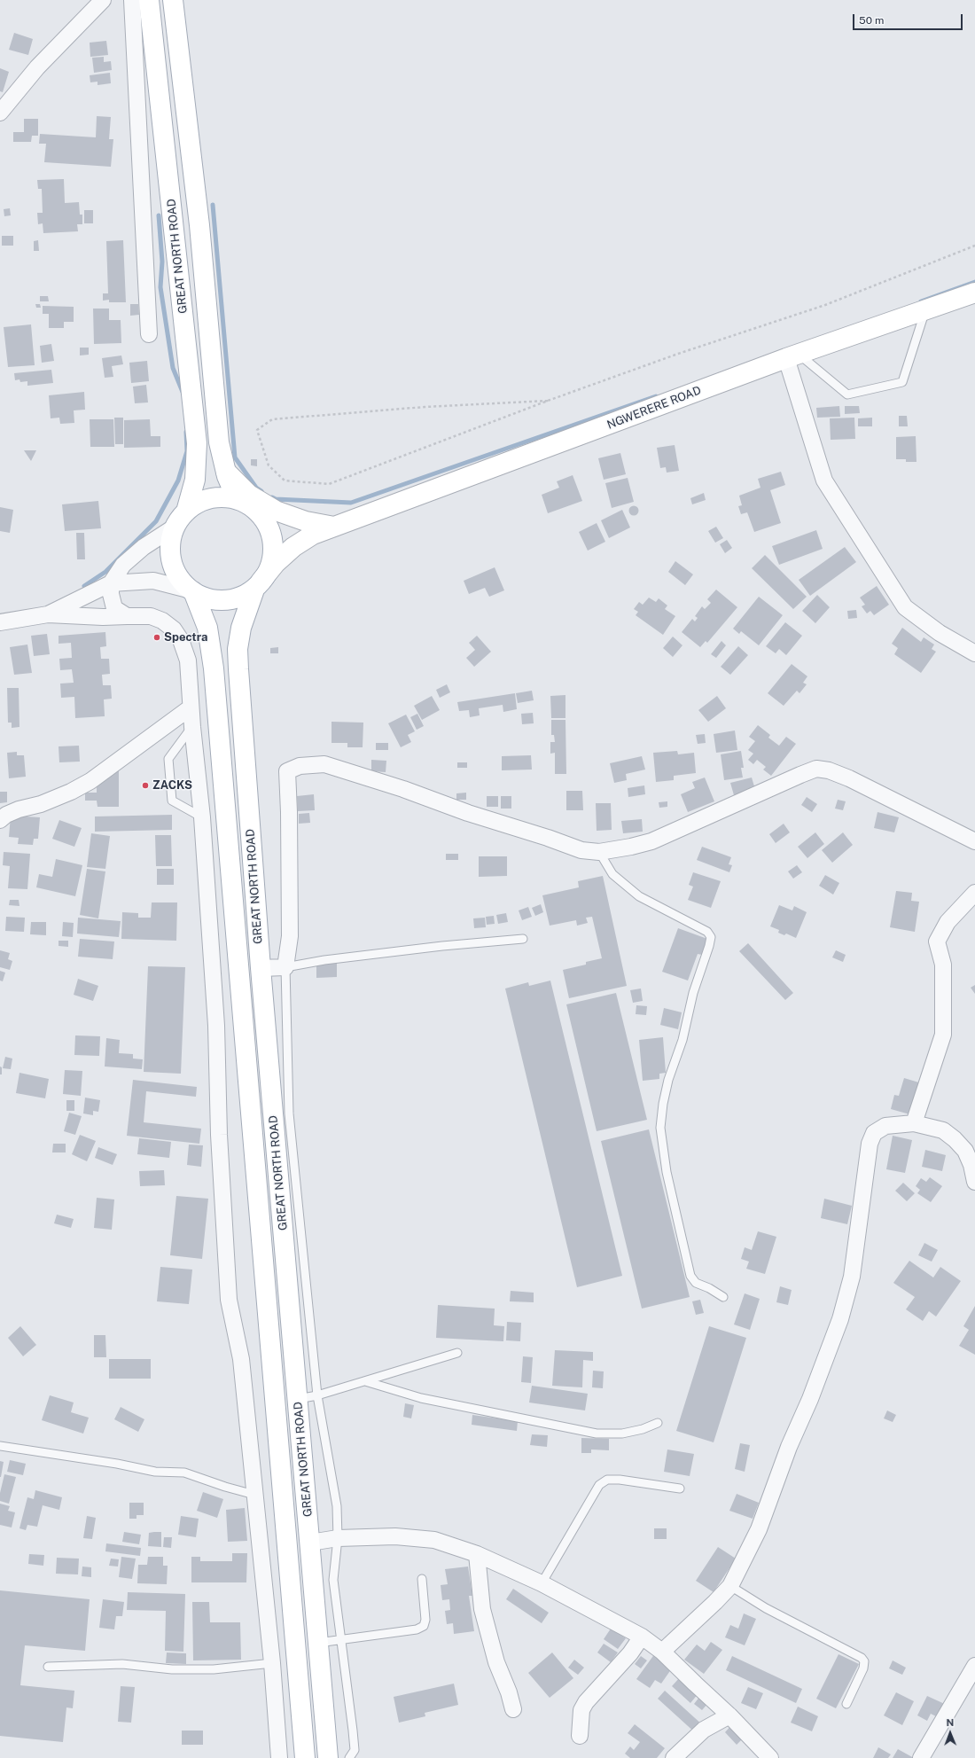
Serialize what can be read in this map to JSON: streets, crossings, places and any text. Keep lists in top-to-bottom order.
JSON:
{
  "streets": {
    "main road": ["GREAT NORTH ROAD", "NGWERERE ROAD"]
  },
  "crossings": [
    ["GREAT NORTH ROAD", "NGWERERE ROAD"]
  ],
  "places": ["Spectra", "ZACKS"],
  "scale_bar": "50 m",
  "north": "top"
}
